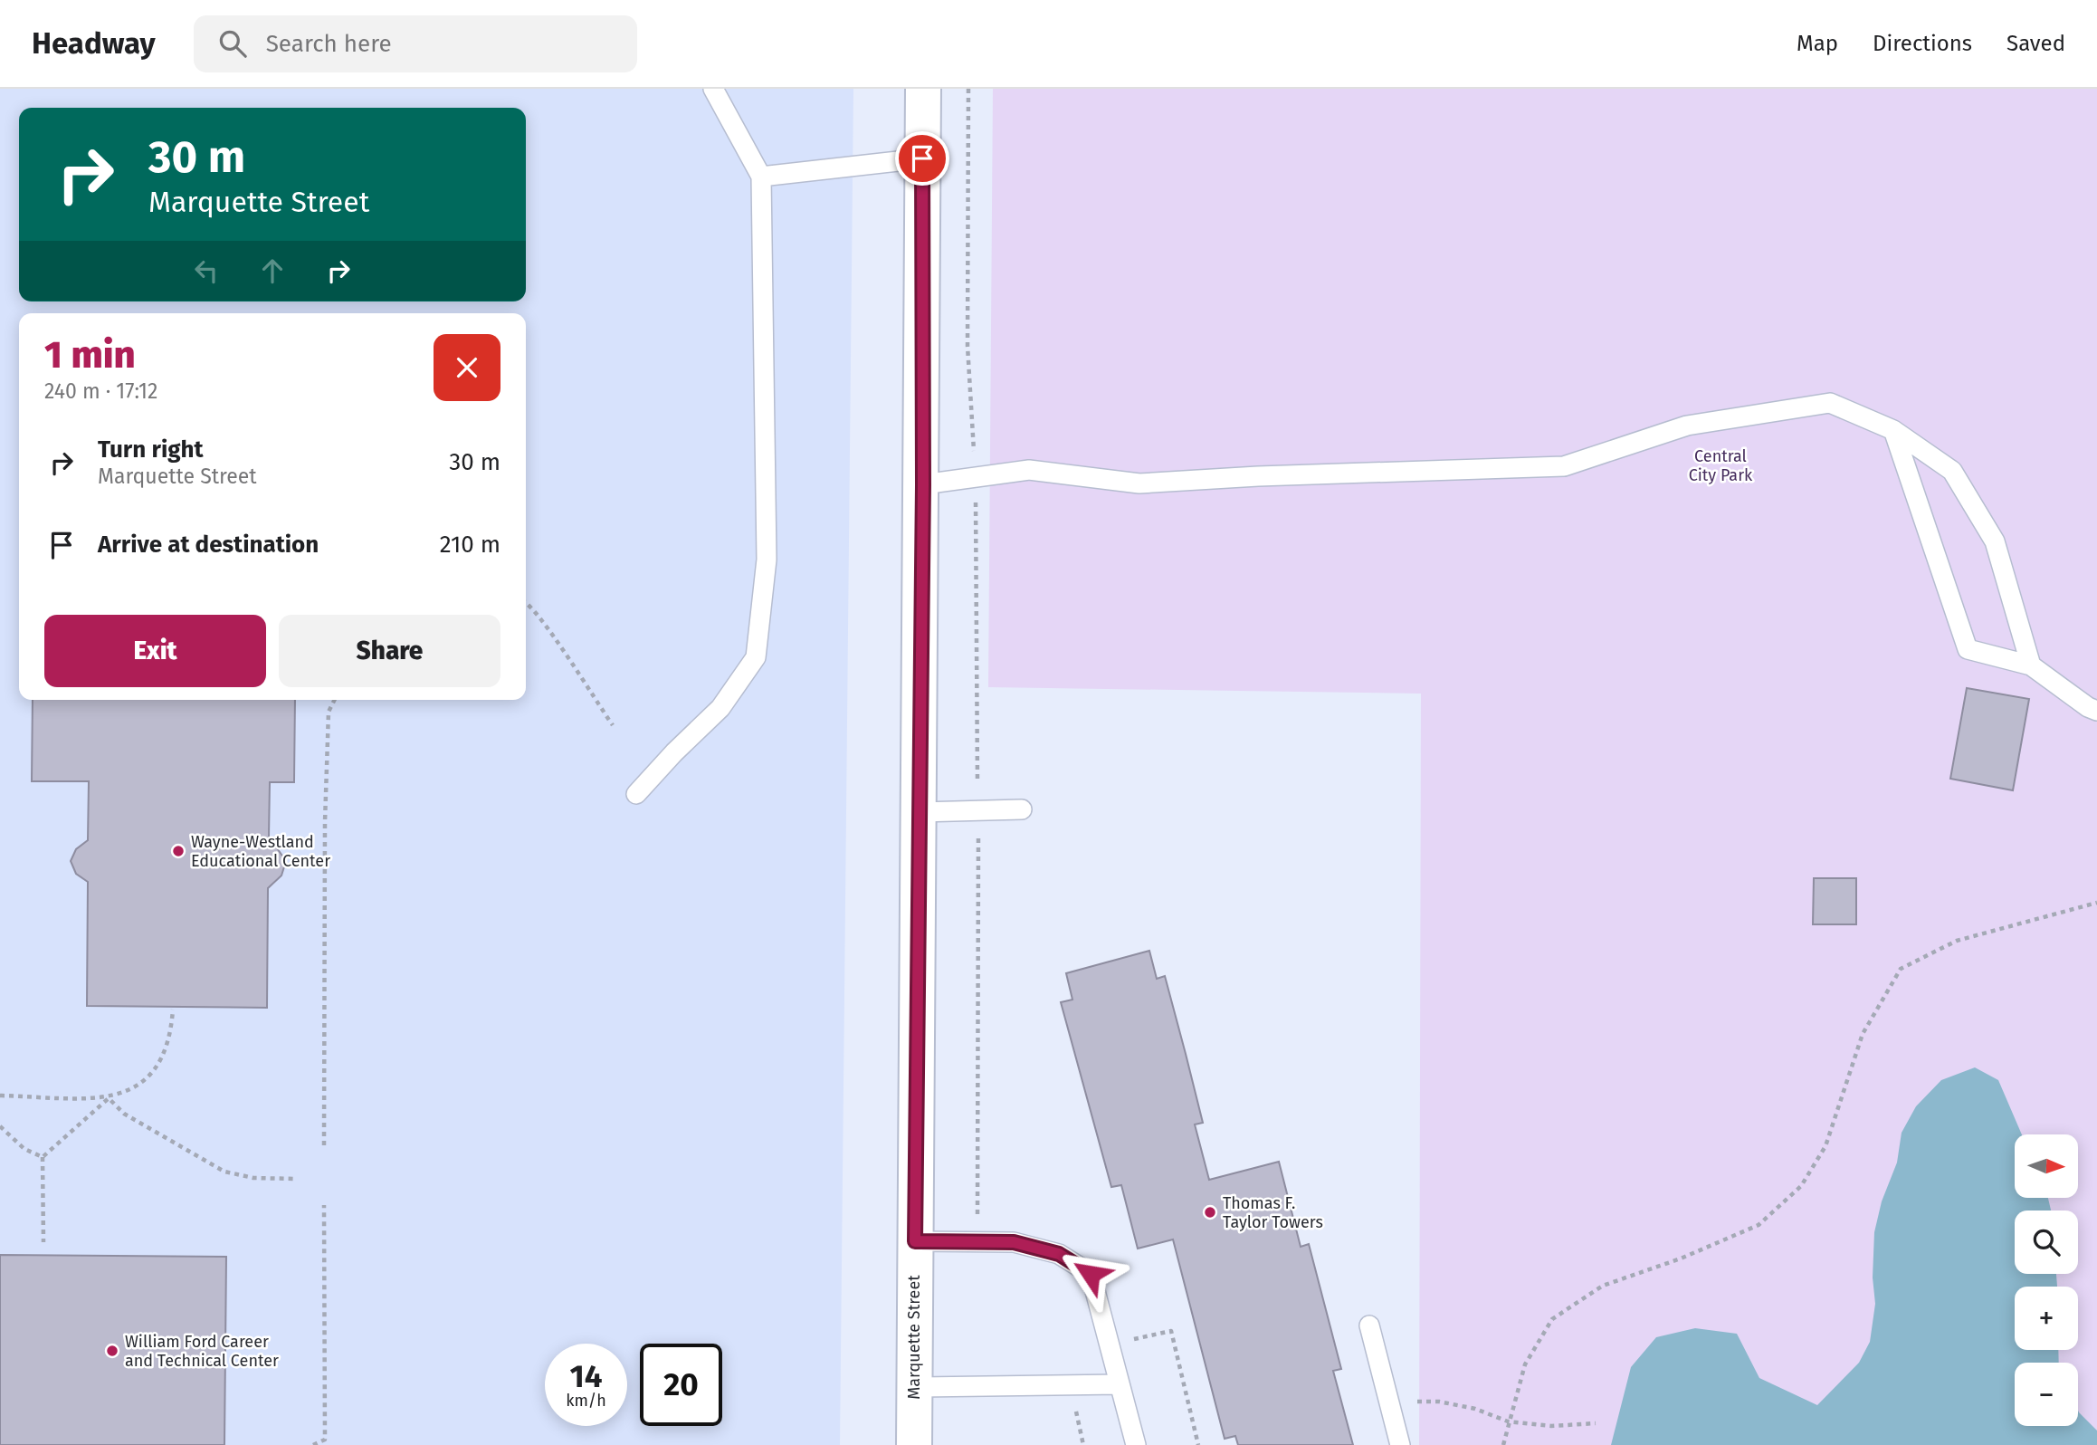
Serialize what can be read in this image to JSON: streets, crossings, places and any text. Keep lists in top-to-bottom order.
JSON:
{
  "streets": {
    "street": ["Marquette Street"]
  },
  "parks": ["Central City Park"],
  "places": ["Wayne-Westland Educational Center", "Thomas F. Taylor Towers", "William Ford Career and Technical Center"],
  "north": "right",
  "page": {
    "header": "Headway",
    "search": "Search here",
    "nav": ["Map", "Directions", "Saved"],
    "turn": ["30 m", "Marquette Street"],
    "heading": ["1 min", "240 m · 17:12"],
    "list": [
      {
        "name": "Turn right",
        "note": "Marquette Street",
        "value": "30 m"
      },
      {
        "name": "Arrive at destination",
        "value": "210 m"
      }
    ],
    "buttons": ["Exit", "Share"],
    "map_buttons": ["+", "−"],
    "speed": "14 km/h",
    "limit": "20"
  }
}
